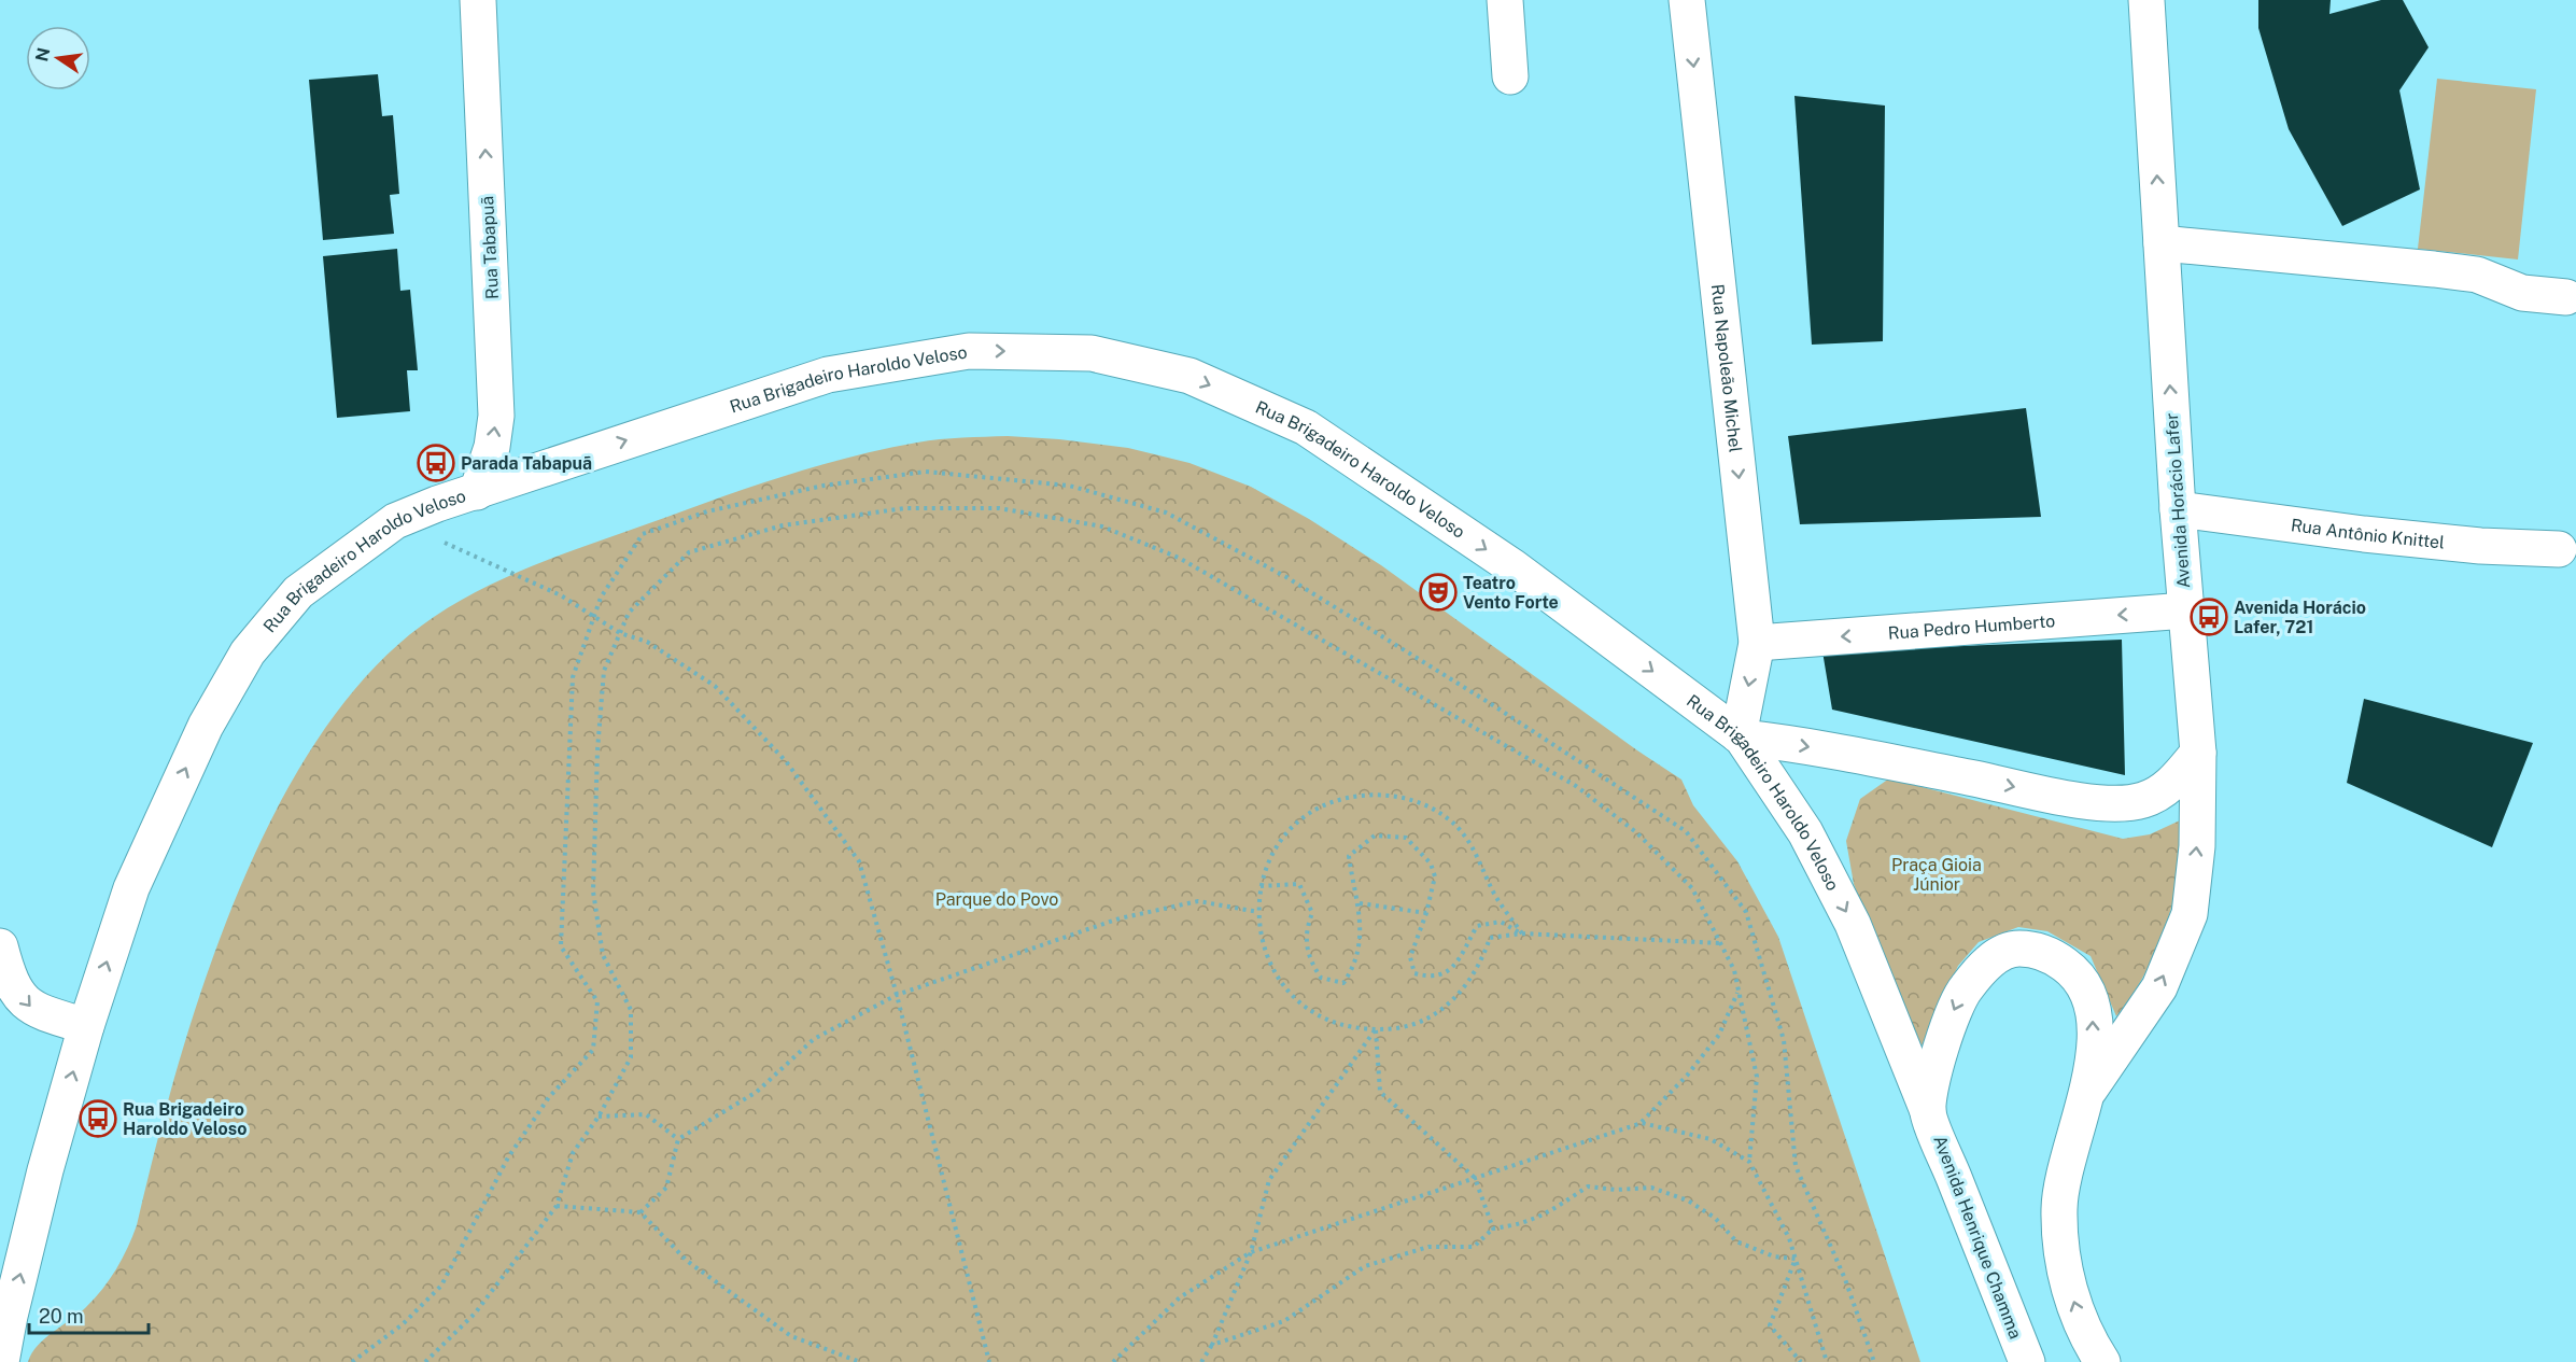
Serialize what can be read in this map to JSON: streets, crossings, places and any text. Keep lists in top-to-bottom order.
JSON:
{
  "streets": {
    "street": [
      "Rua Tabapuã",
      "Rua Napoleão Michel",
      "Rua Brigadeiro Haroldo Veloso",
      "Avenida Horácio Lafer",
      "Rua Antônio Knittel",
      "Rua Pedro Humberto",
      "Avenida Henrique Chamma"
    ]
  },
  "crossings": [
    ["Rua Tabapuã", "Rua Brigadeiro Haroldo Veloso"],
    ["Rua Napoleão Michel", "Rua Brigadeiro Haroldo Veloso"],
    ["Rua Napoleão Michel", "Rua Pedro Humberto"],
    ["Rua Brigadeiro Haroldo Veloso", "Avenida Henrique Chamma"],
    ["Avenida Horácio Lafer", "Rua Antônio Knittel"],
    ["Avenida Horácio Lafer", "Rua Pedro Humberto"]
  ],
  "one_way": ["Rua Tabapuã", "Rua Napoleão Michel", "Avenida Horácio Lafer"],
  "parks": ["Praça Gioia Júnior", "Parque do Povo"],
  "places": {
    "bus stop": ["Parada Tabapuã", "Avenida Horácio Lafer, 721", "Rua Brigadeiro Haroldo Veloso"],
    "theatre": ["Teatro Vento Forte"]
  },
  "scale_bar": "20 m",
  "north": "left"
}
